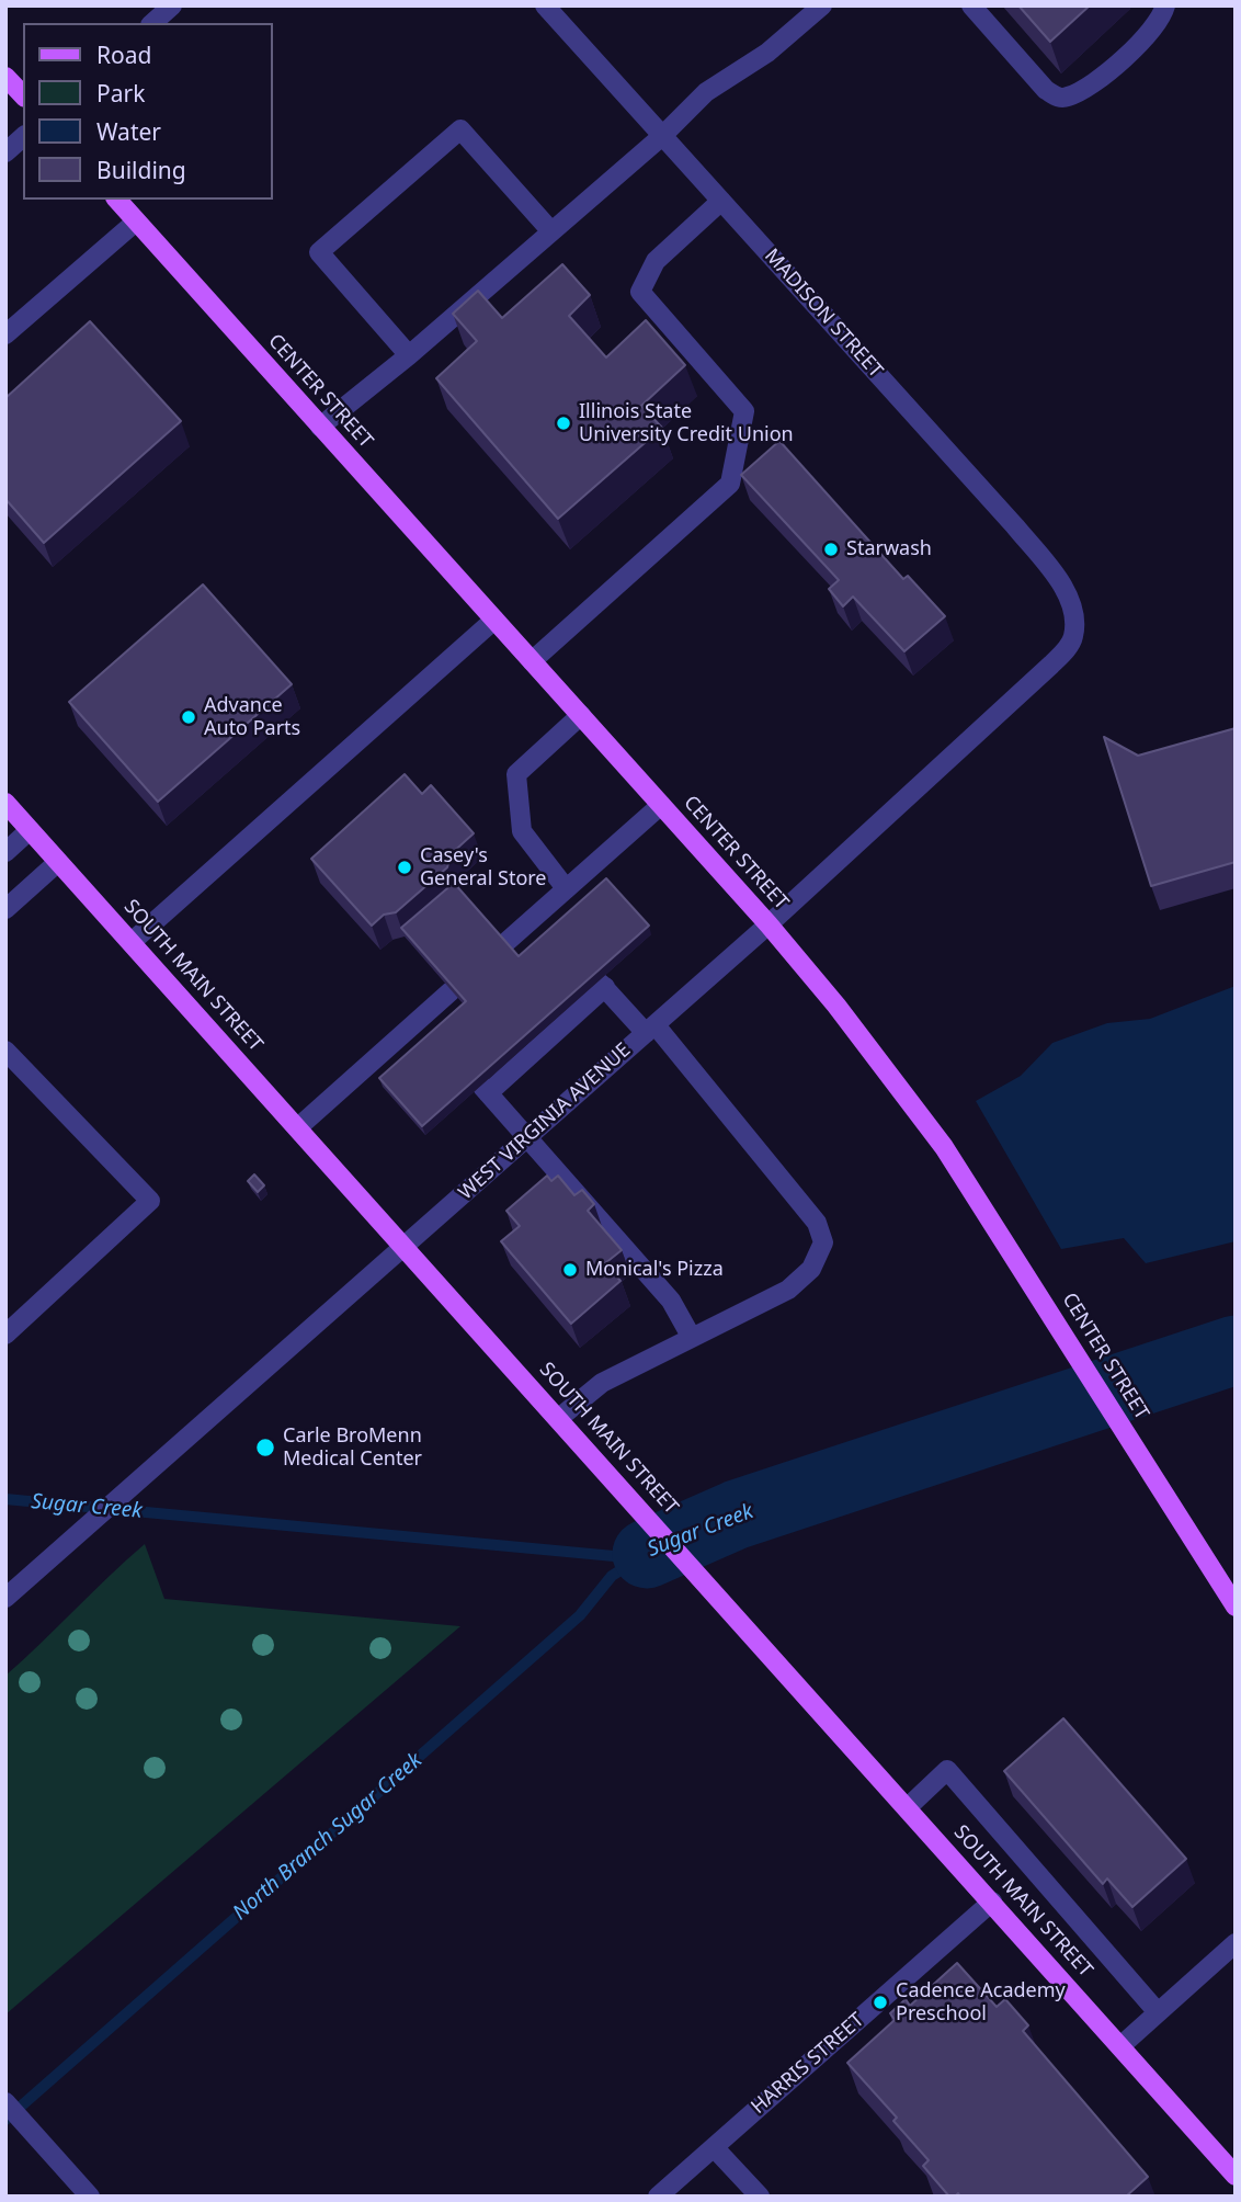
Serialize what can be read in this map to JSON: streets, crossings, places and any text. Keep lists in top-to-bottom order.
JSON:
{
  "streets": {
    "main road": ["CENTER STREET", "SOUTH MAIN STREET"],
    "street": ["MADISON STREET", "WEST VIRGINIA AVENUE", "HARRIS STREET"]
  },
  "crossings": [
    ["MADISON STREET", "WEST VIRGINIA AVENUE"],
    ["CENTER STREET", "WEST VIRGINIA AVENUE"],
    ["SOUTH MAIN STREET", "WEST VIRGINIA AVENUE"],
    ["SOUTH MAIN STREET", "HARRIS STREET"]
  ],
  "water": ["Sugar Creek", "North Branch Sugar Creek"],
  "places": [
    "Illinois State University Credit Union",
    "Starwash",
    "Advance Auto Parts",
    "Casey's General Store",
    "Monical's Pizza",
    "Carle BroMenn Medical Center",
    "Cadence Academy Preschool"
  ],
  "legend": [
    "Road",
    "Park",
    "Water",
    "Building"
  ]
}
